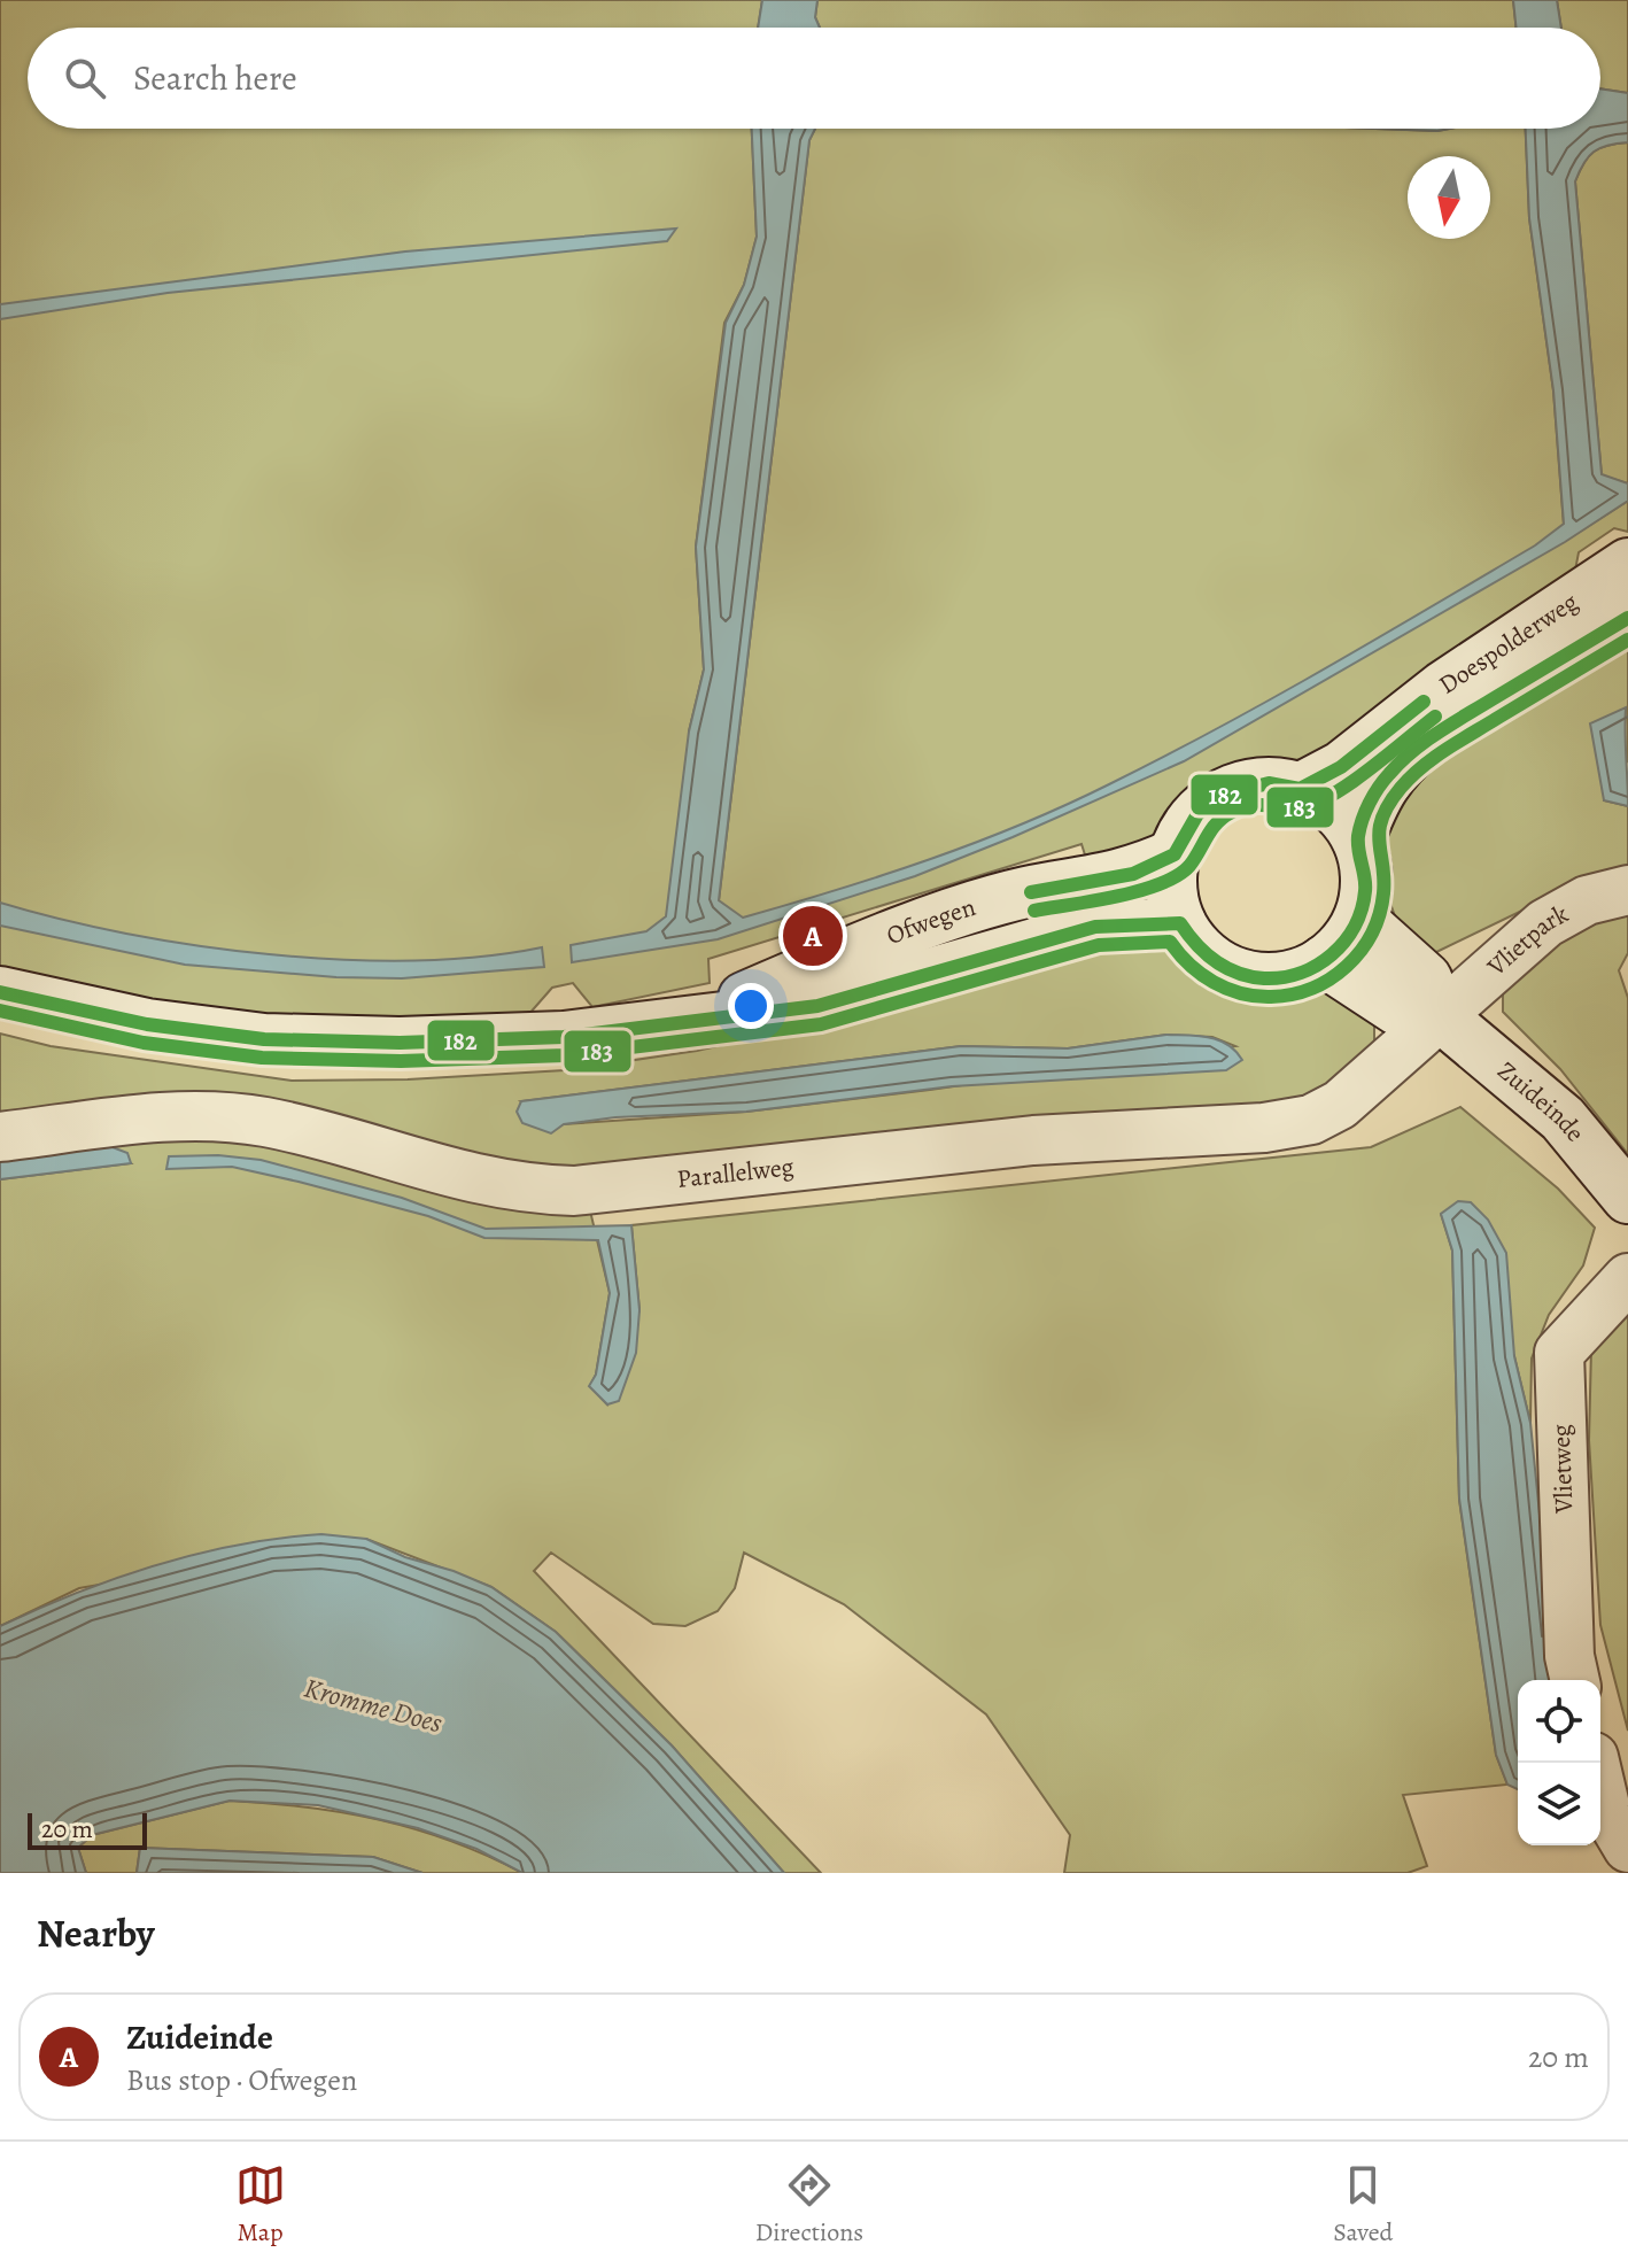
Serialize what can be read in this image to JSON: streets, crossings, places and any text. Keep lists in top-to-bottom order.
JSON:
{
  "streets": {
    "main road": ["Doespolderweg", "Ofwegen", "Zuideinde"],
    "street": ["Vlietpark", "Parallelweg", "Vlietweg"]
  },
  "crossings": [
    ["Doespolderweg", "Ofwegen"],
    ["Doespolderweg", "Zuideinde"],
    ["Ofwegen", "Zuideinde"],
    ["Vlietpark", "Zuideinde"],
    ["Vlietpark", "Parallelweg"],
    ["Zuideinde", "Parallelweg"]
  ],
  "water": ["Kromme Does"],
  "lines": ["transit line 182", "transit line 183"],
  "scale_bar": "20 m",
  "north": "bottom",
  "page": {
    "search": "Search here",
    "pins": "A",
    "scale": "20 m",
    "heading": "Nearby",
    "list": [
      {
        "mark": "A",
        "name": "Zuideinde",
        "note": "Bus stop · Ofwegen",
        "value": "20 m"
      }
    ],
    "nav": ["Map", "Directions", "Saved"]
  }
}
